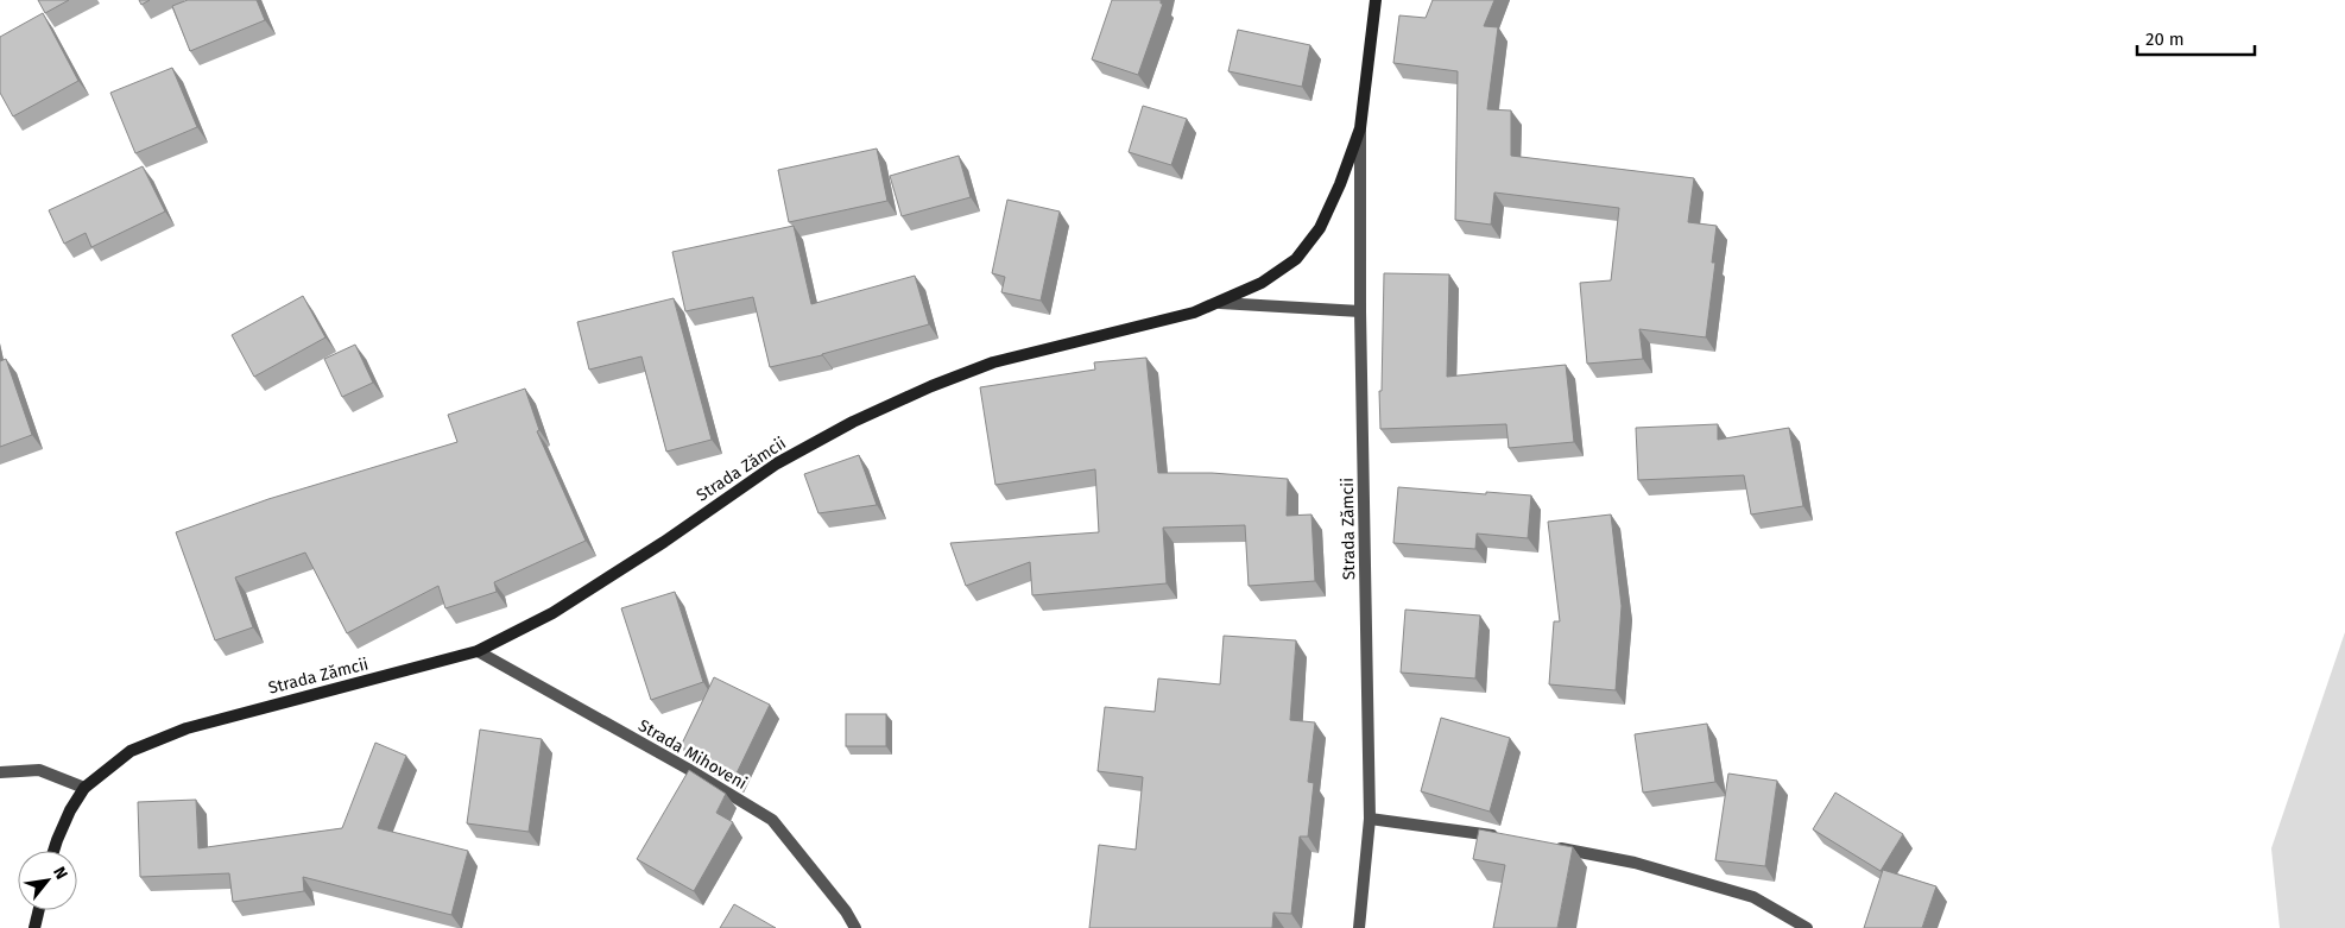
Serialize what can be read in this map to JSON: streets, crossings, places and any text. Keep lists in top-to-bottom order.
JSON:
{
  "streets": {
    "main road": ["Strada Zămcii"],
    "street": ["Strada Mihoveni"]
  },
  "crossings": [
    ["Strada Zămcii", "Strada Mihoveni"]
  ],
  "scale_bar": "20 m",
  "north": "top right"
}
